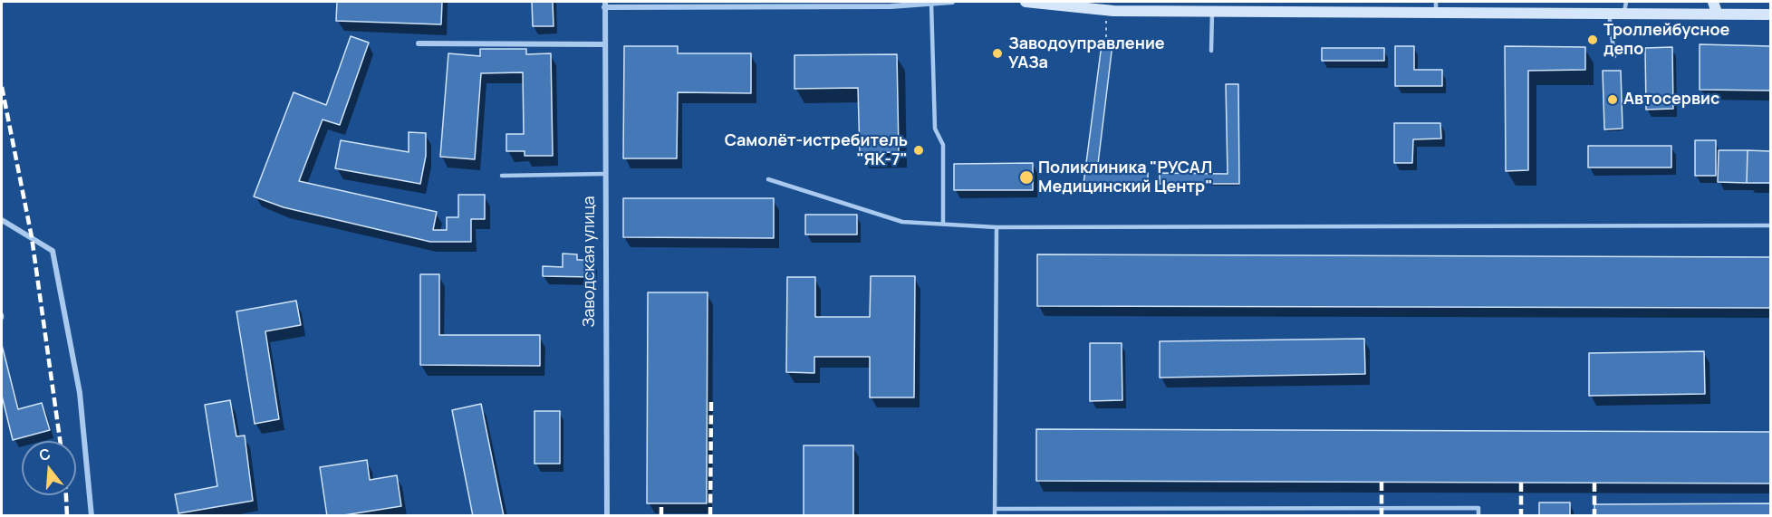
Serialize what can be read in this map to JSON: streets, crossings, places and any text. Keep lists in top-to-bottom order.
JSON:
{
  "streets": {
    "street": ["Заводская улица"]
  },
  "places": [
    "Троллейбусное депо",
    "Заводоуправление УАЗа",
    "Автосервис",
    "Самолёт-истребитель \"ЯК-7\"",
    "Поликлиника \"РУСАЛ Медицинский Центр\""
  ],
  "north": "top"
}
